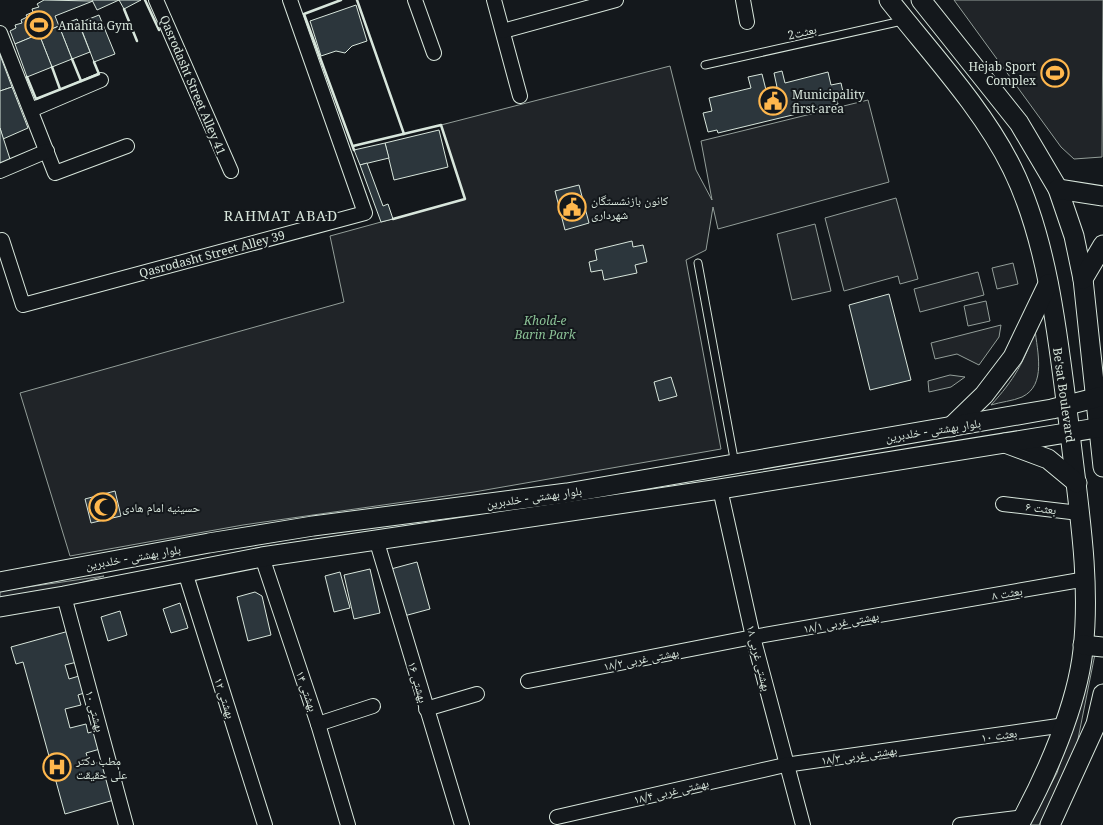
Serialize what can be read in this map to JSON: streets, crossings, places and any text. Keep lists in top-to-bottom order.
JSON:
{
  "streets": {
    "main road": ["Be'sat Boulevard", "بلوار بهشتی - خلدبرین"],
    "street": [
      "Qasrodasht Street Alley 41",
      "Qasrodasht Street Alley 39",
      "۶ بعثت",
      "۸ بعثت",
      "بهشتی غربی ۱۸/۱",
      "بهشتی غربی ۱۸",
      "بهشتی غربی ۱۸/۲",
      "۱۶ بهشتی",
      "۱۴ بهشتی",
      "۱۲ بهشتی",
      "۱۰ بهشتی",
      "۱۰ بعثت",
      "بهشتی غربی ۱۸/۳",
      "بهشتی غربی ۱۸/۴"
    ],
    "lane": ["2بعثت"]
  },
  "crossings": [
    ["2بعثت", "Be'sat Boulevard"],
    ["Be'sat Boulevard", "بلوار بهشتی - خلدبرین"],
    ["Be'sat Boulevard", "۶ بعثت"],
    ["Be'sat Boulevard", "۸ بعثت"],
    ["Be'sat Boulevard", "۱۰ بعثت"],
    ["بلوار بهشتی - خلدبرین", "بهشتی غربی ۱۸"],
    ["بلوار بهشتی - خلدبرین", "۱۶ بهشتی"],
    ["بلوار بهشتی - خلدبرین", "۱۴ بهشتی"],
    ["بلوار بهشتی - خلدبرین", "۱۲ بهشتی"],
    ["بلوار بهشتی - خلدبرین", "۱۰ بهشتی"],
    ["۸ بعثت", "بهشتی غربی ۱۸/۱"],
    ["بهشتی غربی ۱۸/۱", "بهشتی غربی ۱۸"],
    ["بهشتی غربی ۱۸/۱", "بهشتی غربی ۱۸/۲"],
    ["بهشتی غربی ۱۸", "بهشتی غربی ۱۸/۲"],
    ["بهشتی غربی ۱۸", "بهشتی غربی ۱۸/۳"],
    ["بهشتی غربی ۱۸", "بهشتی غربی ۱۸/۴"],
    ["۱۰ بعثت", "بهشتی غربی ۱۸/۳"],
    ["بهشتی غربی ۱۸/۳", "بهشتی غربی ۱۸/۴"]
  ],
  "districts": ["RAHMAT ABAD"],
  "parks": ["Khold-e Barin Park"],
  "places": {
    "sports": ["Anahita Gym", "Hejab Sport Complex"],
    "public building": ["Municipality first area", "کانون بازنشستگان شهرداری"],
    "mosque": ["حسینیه امام هادی"],
    "hospital": ["مطب دکتر علی حقیقت"]
  }
}
